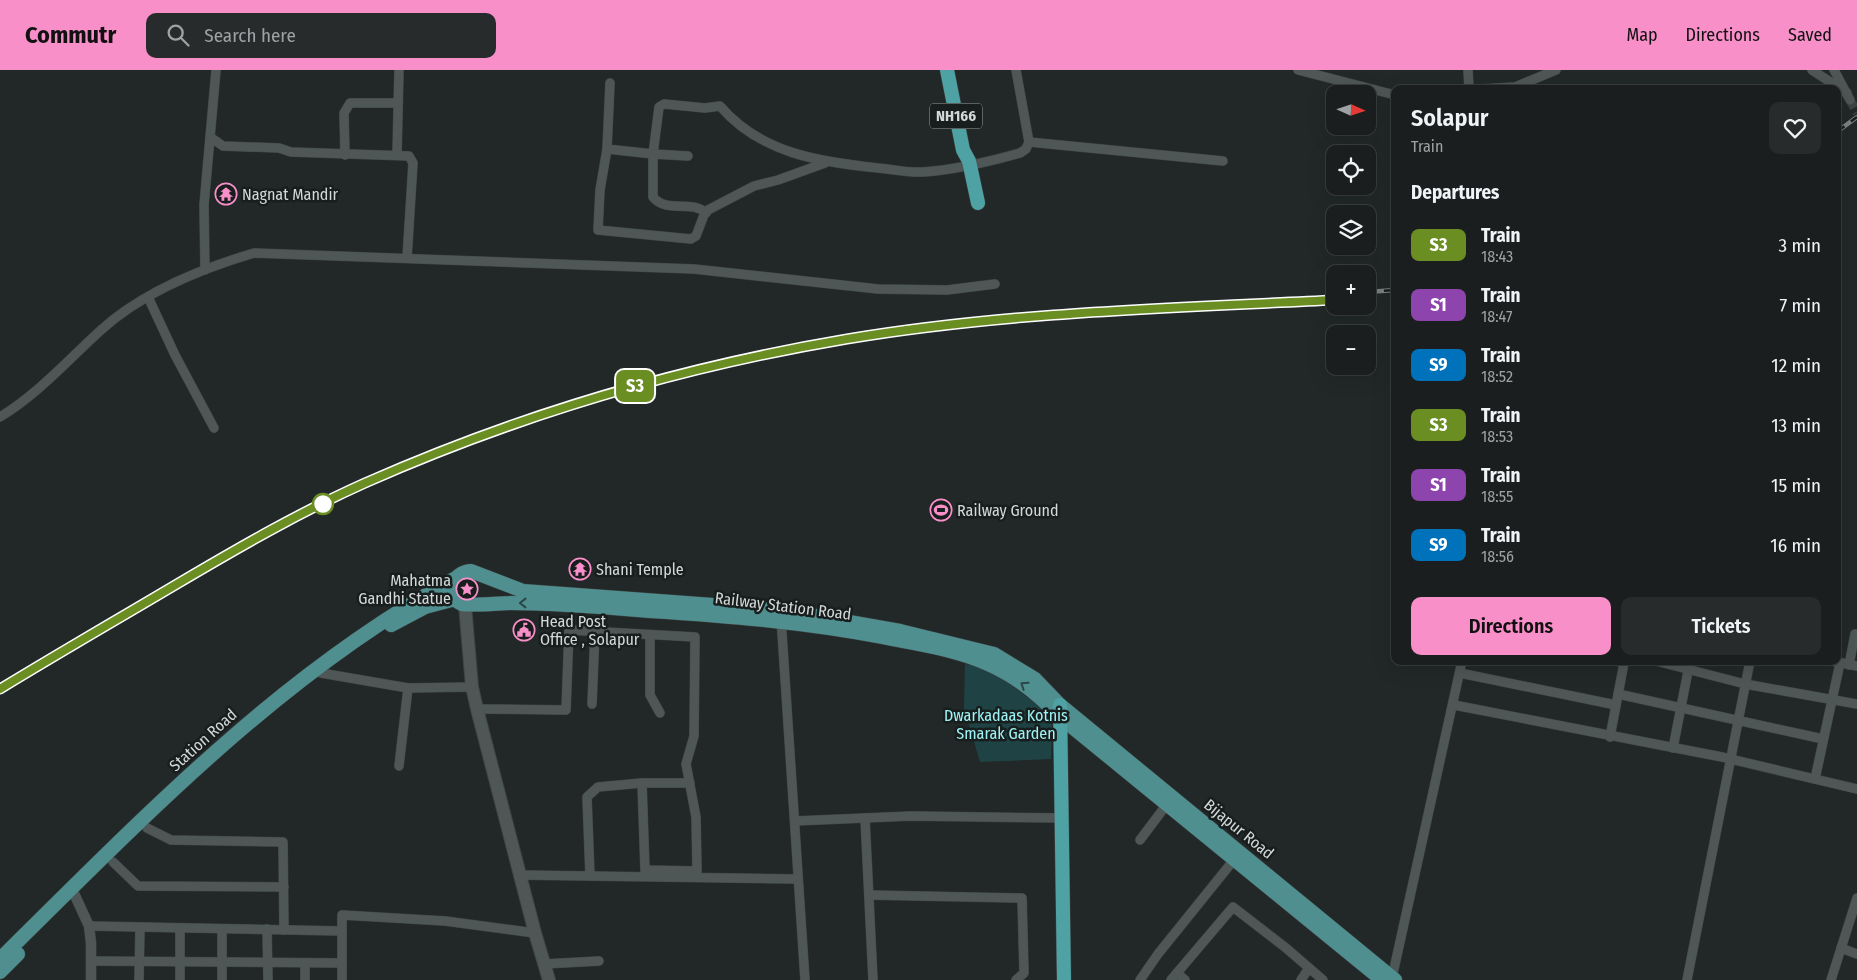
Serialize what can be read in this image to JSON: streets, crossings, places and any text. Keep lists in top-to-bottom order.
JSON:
{
  "streets": {
    "highway": ["NH166"],
    "main road": ["Railway Station Road", "Station Road", "Bijapur Road"]
  },
  "crossings": [
    ["Railway Station Road", "Station Road"],
    ["Railway Station Road", "Bijapur Road"]
  ],
  "parks": ["Dwarkadaas Kotnis Smarak Garden"],
  "places": {
    "temple": ["Nagnat Mandir", "Shani Temple"],
    "sports": ["Railway Ground"],
    "place": ["Mahatma Gandhi Statue"],
    "public building": ["Head Post Office , Solapur"]
  },
  "north": "right",
  "page": {
    "header": "Commutr",
    "search": "Search here",
    "nav": ["Map", "Directions", "Saved"],
    "on_map": "S3",
    "map_buttons": ["+", "−"],
    "heading": [
      ["Solapur", "Train"],
      "Departures"
    ],
    "list": [
      {
        "mark": "S3",
        "name": "Train",
        "note": "18:43",
        "value": "3 min"
      },
      {
        "mark": "S1",
        "name": "Train",
        "note": "18:47",
        "value": "7 min"
      },
      {
        "mark": "S9",
        "name": "Train",
        "note": "18:52",
        "value": "12 min"
      },
      {
        "mark": "S3",
        "name": "Train",
        "note": "18:53",
        "value": "13 min"
      },
      {
        "mark": "S1",
        "name": "Train",
        "note": "18:55",
        "value": "15 min"
      },
      {
        "mark": "S9",
        "name": "Train",
        "note": "18:56",
        "value": "16 min"
      }
    ],
    "buttons": ["Directions", "Tickets"]
  }
}
